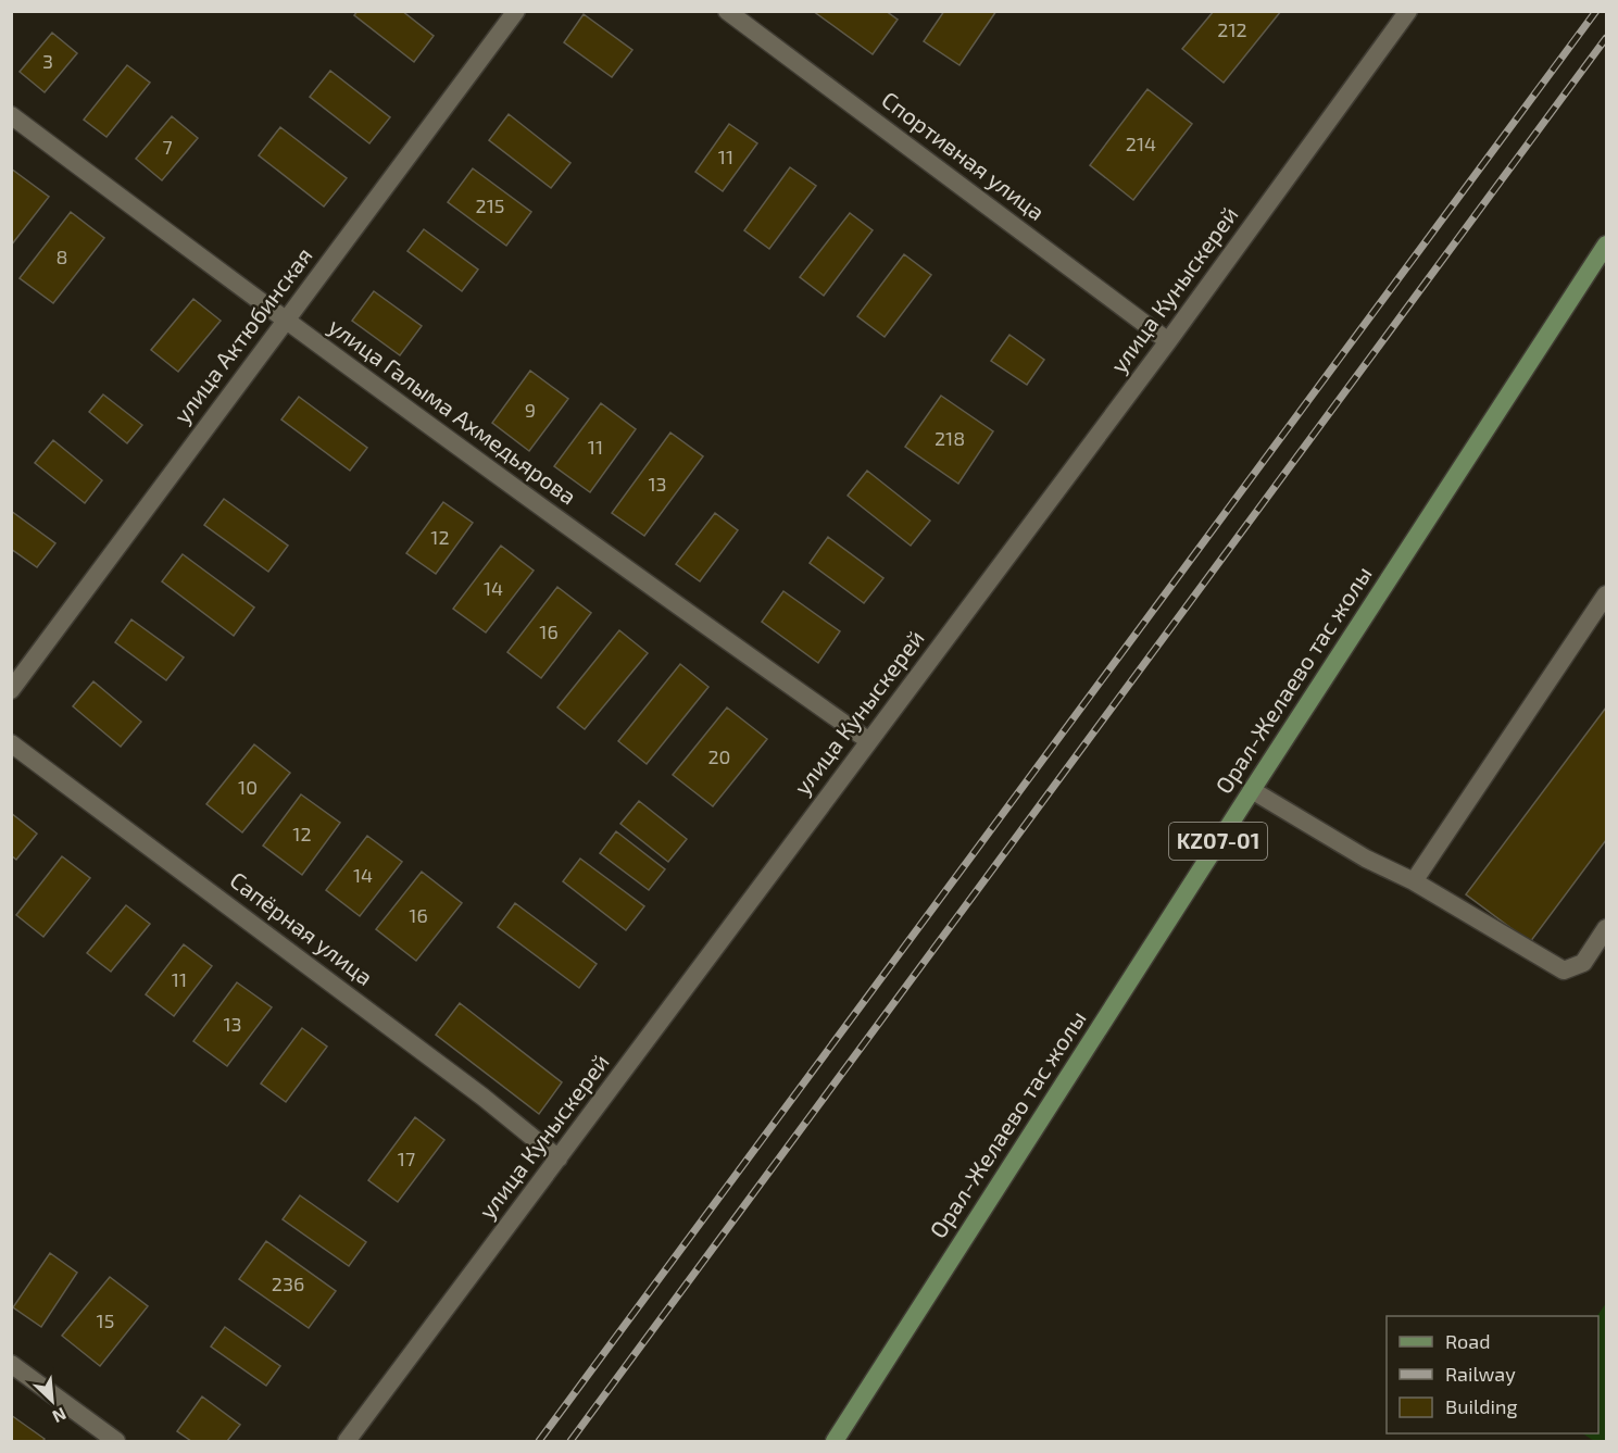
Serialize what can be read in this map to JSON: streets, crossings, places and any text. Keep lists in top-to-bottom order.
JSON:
{
  "streets": {
    "main road": ["Орал-Желаево тас жолы", "KZ07-01"],
    "street": [
      "Спортивная улица",
      "улица Куныскерей",
      "улица Актюбинская",
      "улица Галыма Ахмедьярова",
      "Сапёрная улица"
    ]
  },
  "crossings": [
    ["Спортивная улица", "улица Куныскерей"],
    ["улица Куныскерей", "улица Галыма Ахмедьярова"],
    ["улица Куныскерей", "Сапёрная улица"],
    ["улица Актюбинская", "улица Галыма Ахмедьярова"]
  ],
  "house_numbers": [
    "212",
    "3",
    "214",
    "7",
    "11",
    "215",
    "8",
    "9",
    "218",
    "11",
    "13",
    "12",
    "14",
    "16",
    "20",
    "10",
    "12",
    "14",
    "16",
    "11",
    "13",
    "17",
    "236",
    "15"
  ],
  "legend": ["Road", "Railway", "Building"],
  "north": "bottom right"
}
